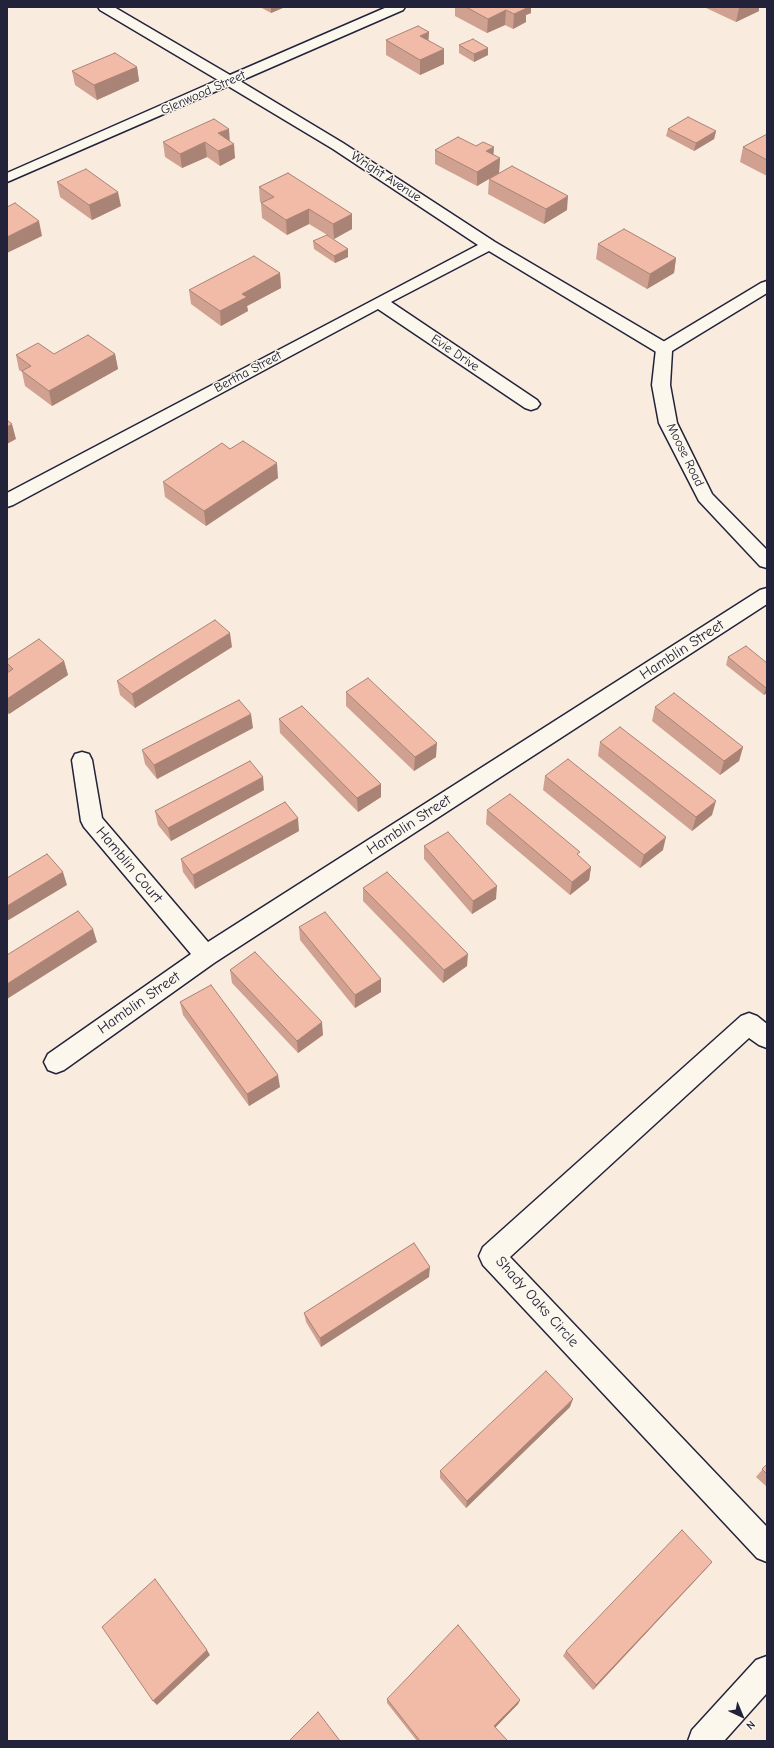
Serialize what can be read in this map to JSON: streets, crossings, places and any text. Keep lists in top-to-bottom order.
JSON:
{
  "streets": {
    "street": [
      "Glenwood Street",
      "Wright Avenue",
      "Evie Drive",
      "Bertha Street",
      "Moose Road",
      "Hamblin Street",
      "Hamblin Court",
      "Shady Oaks Circle"
    ]
  },
  "crossings": [
    ["Glenwood Street", "Wright Avenue"],
    ["Wright Avenue", "Bertha Street"],
    ["Wright Avenue", "Moose Road"],
    ["Evie Drive", "Bertha Street"],
    ["Hamblin Street", "Hamblin Court"]
  ],
  "north": "bottom right"
}
